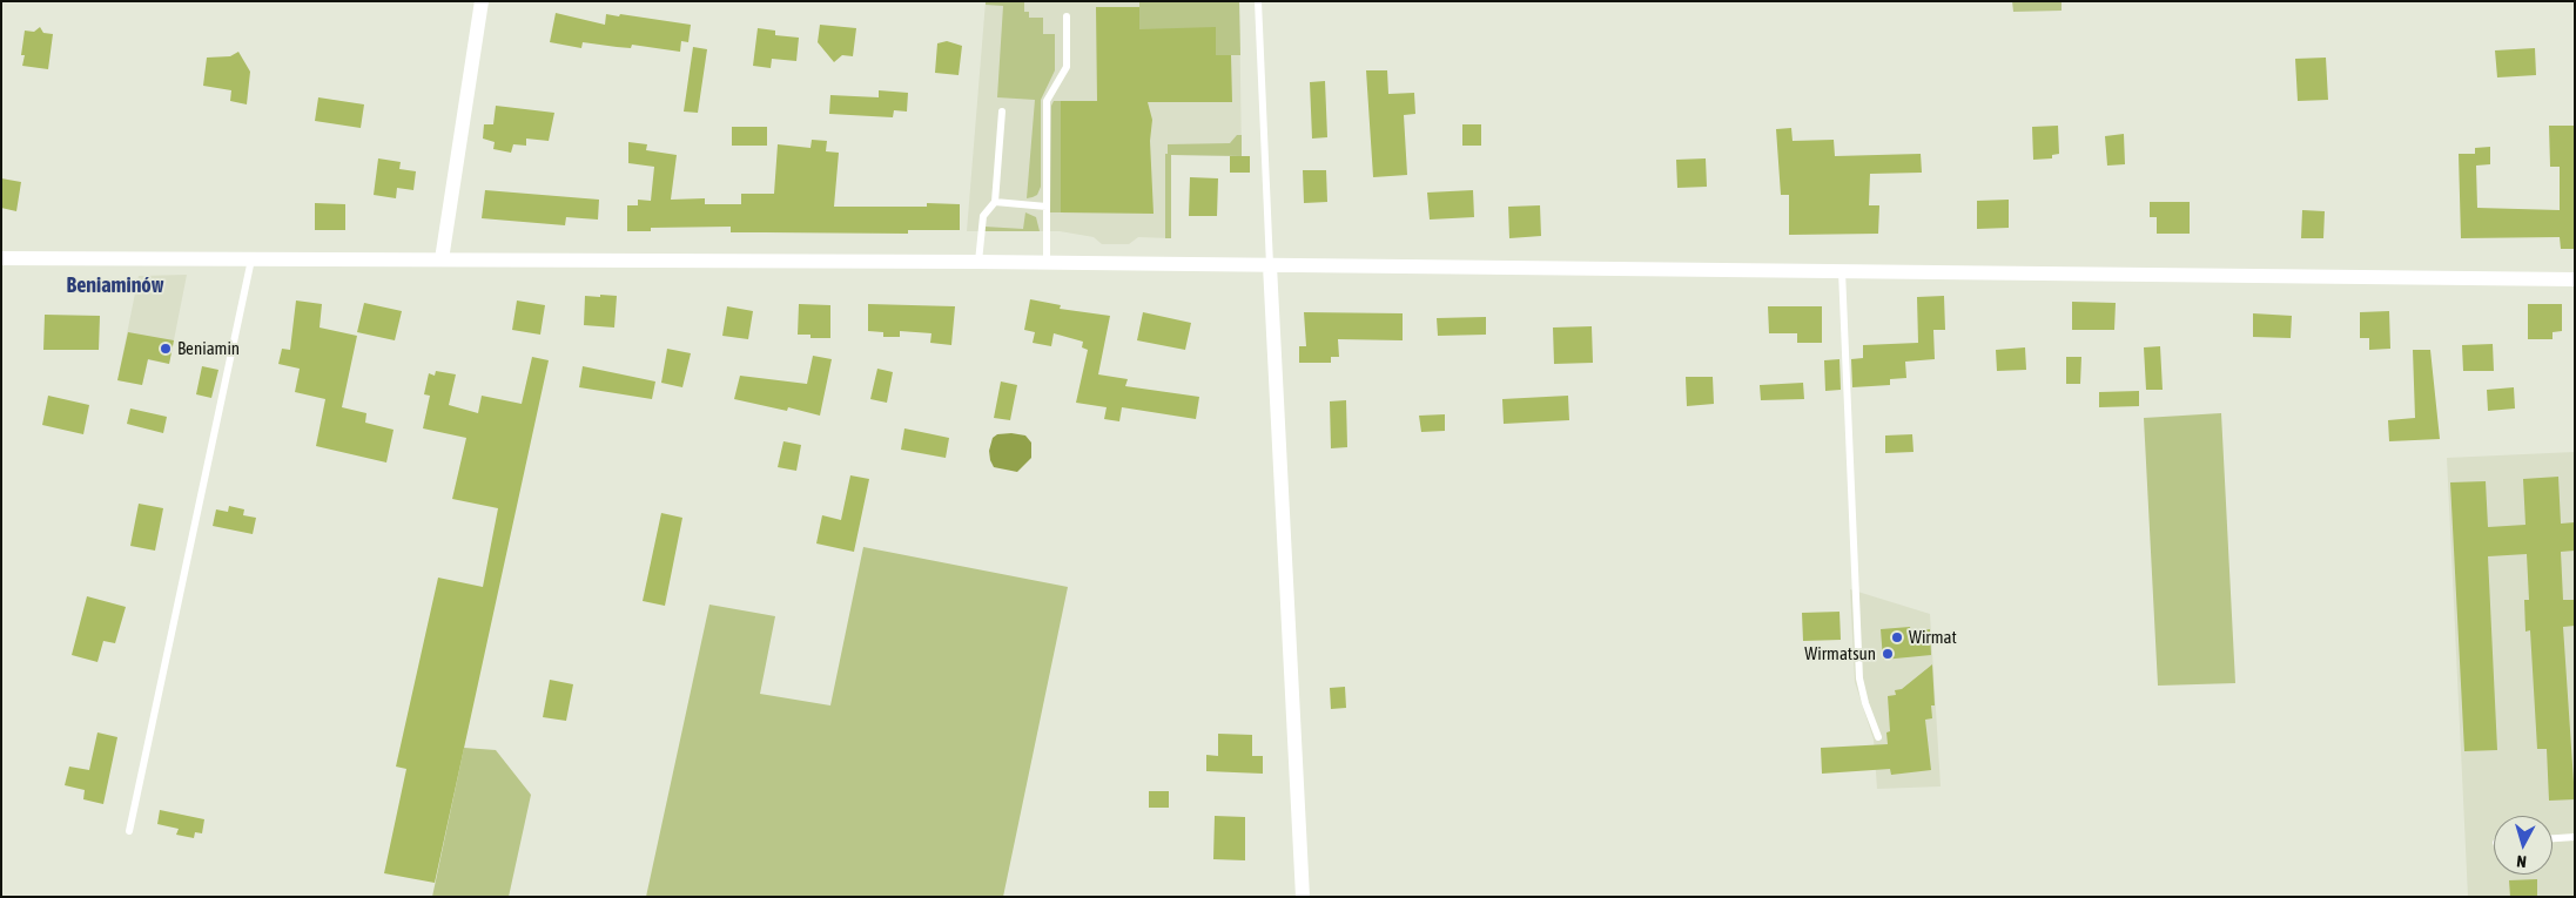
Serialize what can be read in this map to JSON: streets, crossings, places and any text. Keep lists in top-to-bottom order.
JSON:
{
  "districts": ["Beniaminów"],
  "places": ["Beniamin", "Wirmat", "Wirmatsun"],
  "north": "bottom"
}
